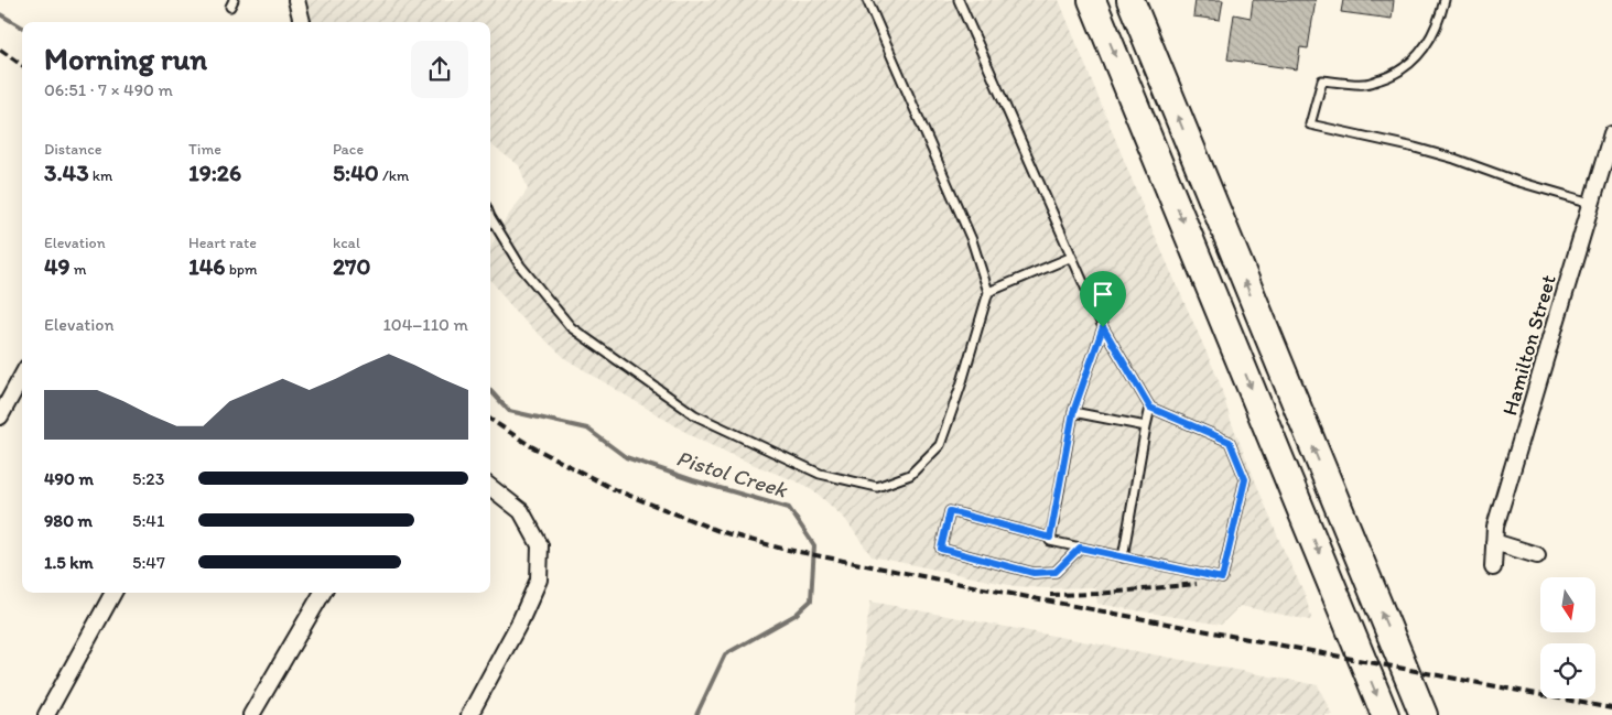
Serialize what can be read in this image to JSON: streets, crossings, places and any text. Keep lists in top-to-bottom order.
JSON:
{
  "streets": {
    "street": ["Hamilton Street"]
  },
  "water": ["Pistol Creek"],
  "north": "bottom",
  "page": {
    "heading": ["Morning run", "06:51 · 7 × 490 m"],
    "stats": [
      ["Distance", "3.43 km"],
      ["Time", "19:26"],
      ["Pace", "5:40 /km"],
      ["Elevation", "49 m"],
      ["Heart rate", "146 bpm"],
      ["kcal", "270"]
    ],
    "chart": ["Elevation", "104–110 m"],
    "list": [
      {
        "name": "490 m",
        "note": "5:23"
      },
      {
        "name": "980 m",
        "note": "5:41"
      },
      {
        "name": "1.5 km",
        "note": "5:47"
      }
    ]
  }
}
